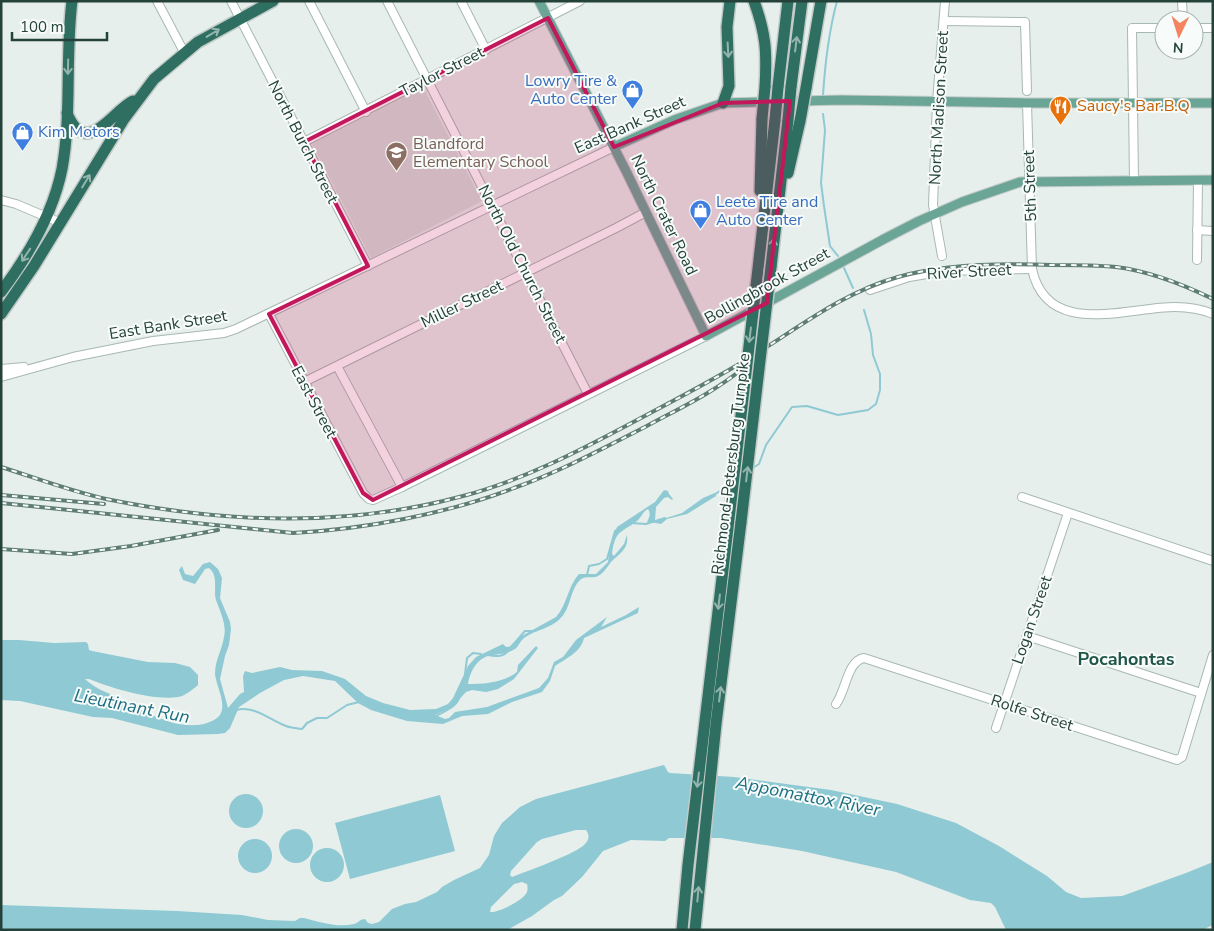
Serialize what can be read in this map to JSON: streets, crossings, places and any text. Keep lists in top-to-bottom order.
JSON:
{
  "streets": {
    "highway": ["Richmond-Petersburg Turnpike"],
    "main road": ["East Bank Street", "North Crater Road", "Bollingbrook Street"],
    "street": [
      "Taylor Street",
      "North Madison Street",
      "North Burch Street",
      "5th Street",
      "North Old Church Street",
      "River Street",
      "Miller Street",
      "East Street",
      "Logan Street",
      "Rolfe Street"
    ]
  },
  "crossings": [
    ["Taylor Street", "North Burch Street"],
    ["Taylor Street", "North Crater Road"],
    ["Taylor Street", "North Old Church Street"],
    ["North Madison Street", "East Bank Street"],
    ["North Madison Street", "Bollingbrook Street"],
    ["East Bank Street", "North Burch Street"],
    ["East Bank Street", "5th Street"],
    ["East Bank Street", "North Crater Road"],
    ["East Bank Street", "North Old Church Street"],
    ["East Bank Street", "East Street"],
    ["5th Street", "River Street"],
    ["5th Street", "Bollingbrook Street"],
    ["North Crater Road", "Bollingbrook Street"],
    ["North Crater Road", "Miller Street"],
    ["North Old Church Street", "Bollingbrook Street"],
    ["North Old Church Street", "Miller Street"],
    ["Bollingbrook Street", "East Street"],
    ["Miller Street", "East Street"],
    ["Logan Street", "Rolfe Street"]
  ],
  "districts": ["Pocahontas"],
  "water": ["Lieutinant Run", "Appomattox River"],
  "places": {
    "shop": ["Lowry Tire & Auto Center", "Kim Motors", "Leete Tire and Auto Center"],
    "restaurant": ["Saucy's Bar.B.Q"],
    "school or university": ["Blandford Elementary School"]
  },
  "scale_bar": "100 m",
  "north": "bottom"
}
